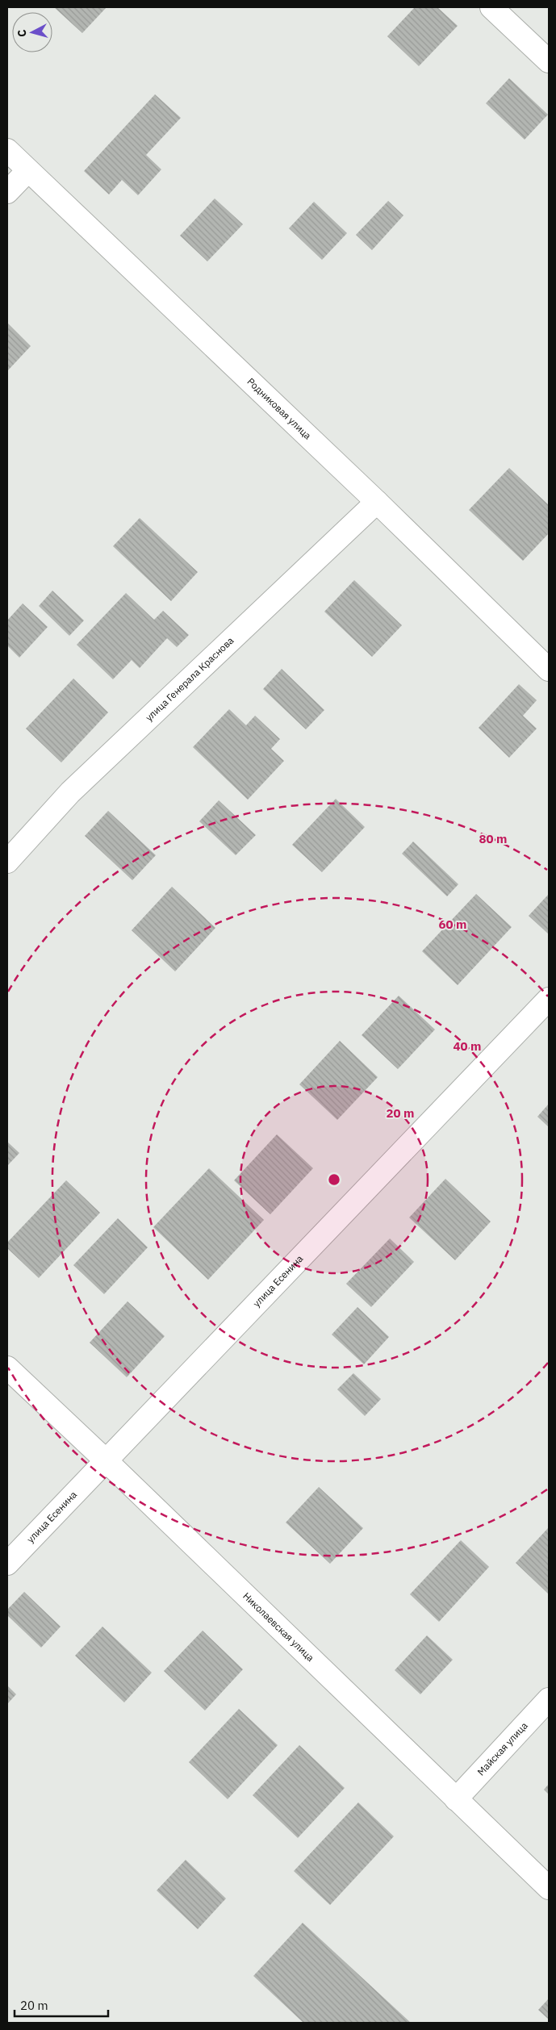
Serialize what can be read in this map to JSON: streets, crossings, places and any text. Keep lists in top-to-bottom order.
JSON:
{
  "streets": {
    "street": [
      "Родниковая улица",
      "улица Генерала Краснова",
      "улица Есенина",
      "Николаевская улица",
      "Майская улица"
    ]
  },
  "crossings": [
    ["Родниковая улица", "улица Генерала Краснова"],
    ["улица Есенина", "Николаевская улица"],
    ["Николаевская улица", "Майская улица"]
  ],
  "scale_bar": "20 m",
  "north": "left",
  "rings": [
    "80 m",
    "60 m",
    "40 m",
    "20 m"
  ]
}
